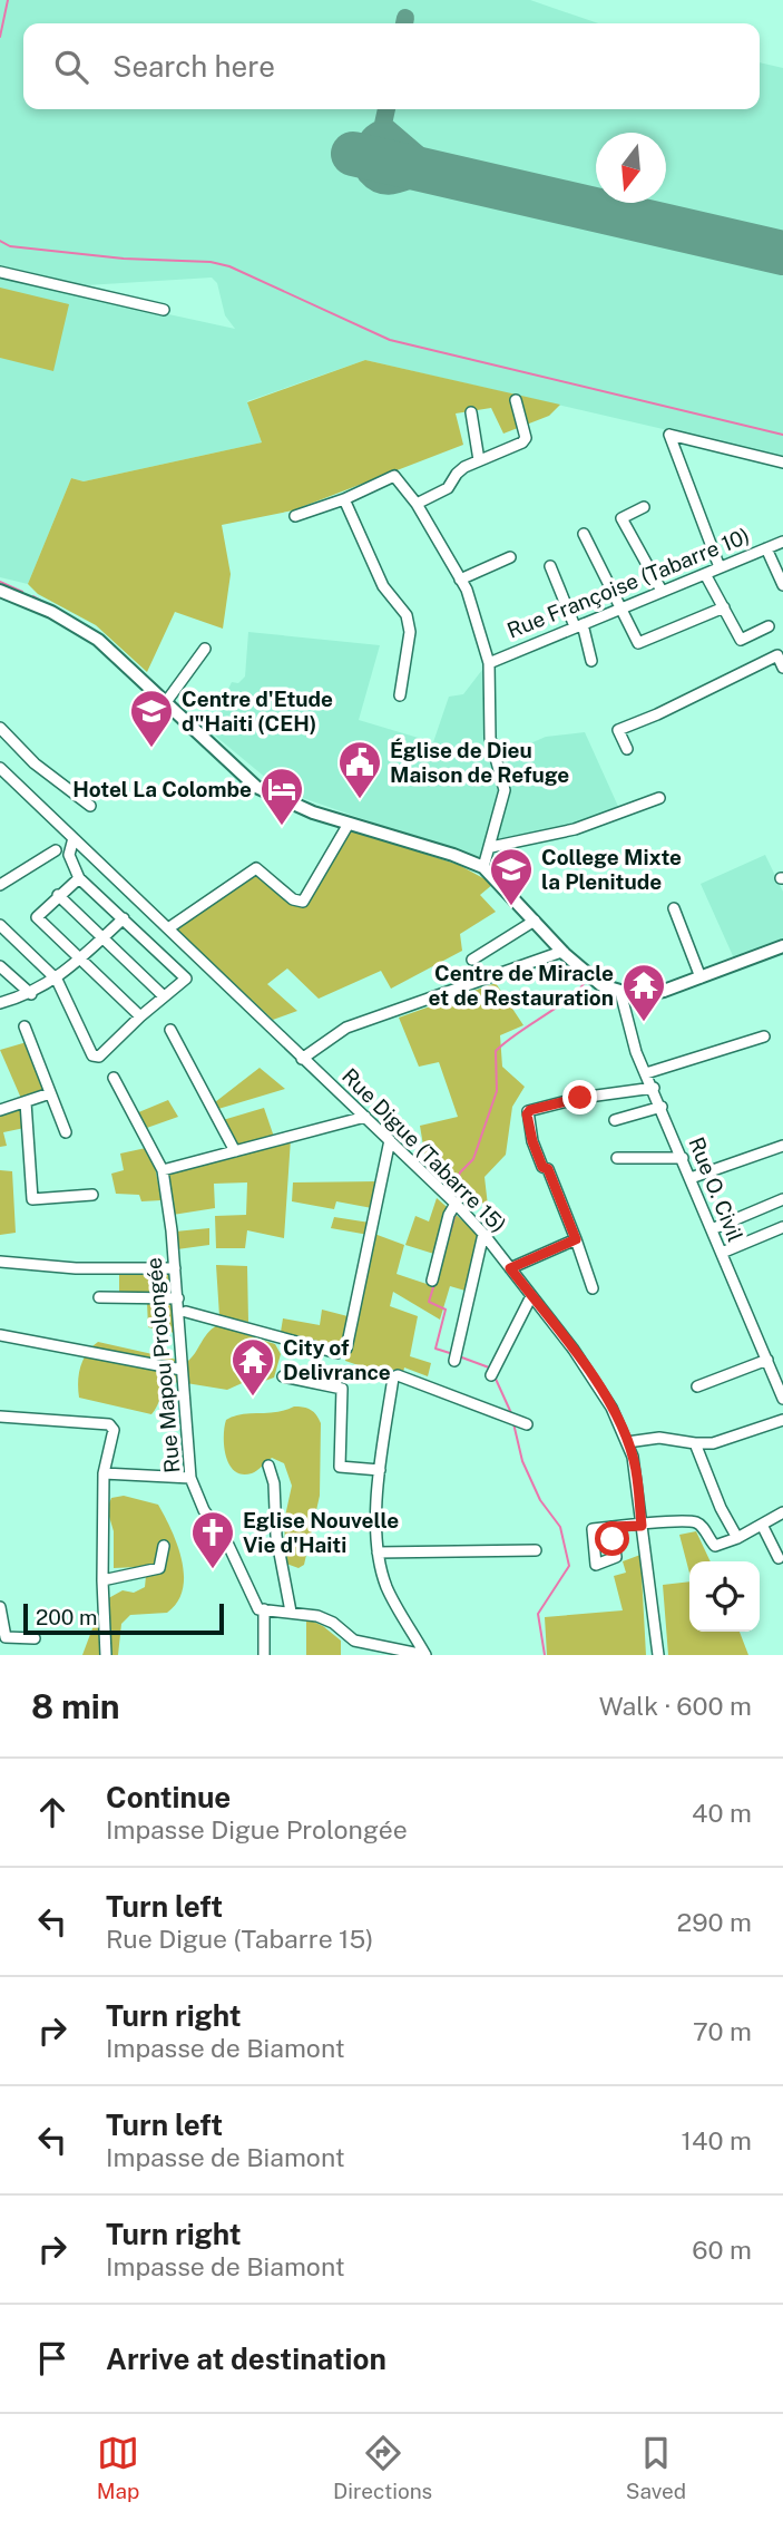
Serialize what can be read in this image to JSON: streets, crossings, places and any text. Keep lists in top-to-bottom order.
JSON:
{
  "streets": {
    "street": [
      "Rue Françoise (Tabarre 10)",
      "Rue Digue (Tabarre 15)",
      "Rue O. Civil",
      "Rue Mapou Prolongée"
    ]
  },
  "places": {
    "school or university": ["Centre d'Etude d\"Haiti (CEH)", "College Mixte la Plenitude"],
    "public building": ["Église de Dieu Maison de Refuge"],
    "hotel": ["Hotel La Colombe"],
    "temple": ["Centre de Miracle et de Restauration", "City of Delivrance"],
    "church": ["Eglise Nouvelle Vie d'Haiti"]
  },
  "scale_bar": "200 m",
  "north": "bottom",
  "page": {
    "search": "Search here",
    "scale": "200 m",
    "heading": ["8 min", "Walk · 600 m"],
    "list": [
      ["Continue", "Impasse Digue Prolongée", "40 m"],
      ["Turn left", "Rue Digue (Tabarre 15)", "290 m"],
      ["Turn right", "Impasse de Biamont", "70 m"],
      ["Turn left", "Impasse de Biamont", "140 m"],
      ["Turn right", "Impasse de Biamont", "60 m"],
      "Arrive at destination"
    ],
    "nav": ["Map", "Directions", "Saved"]
  }
}
